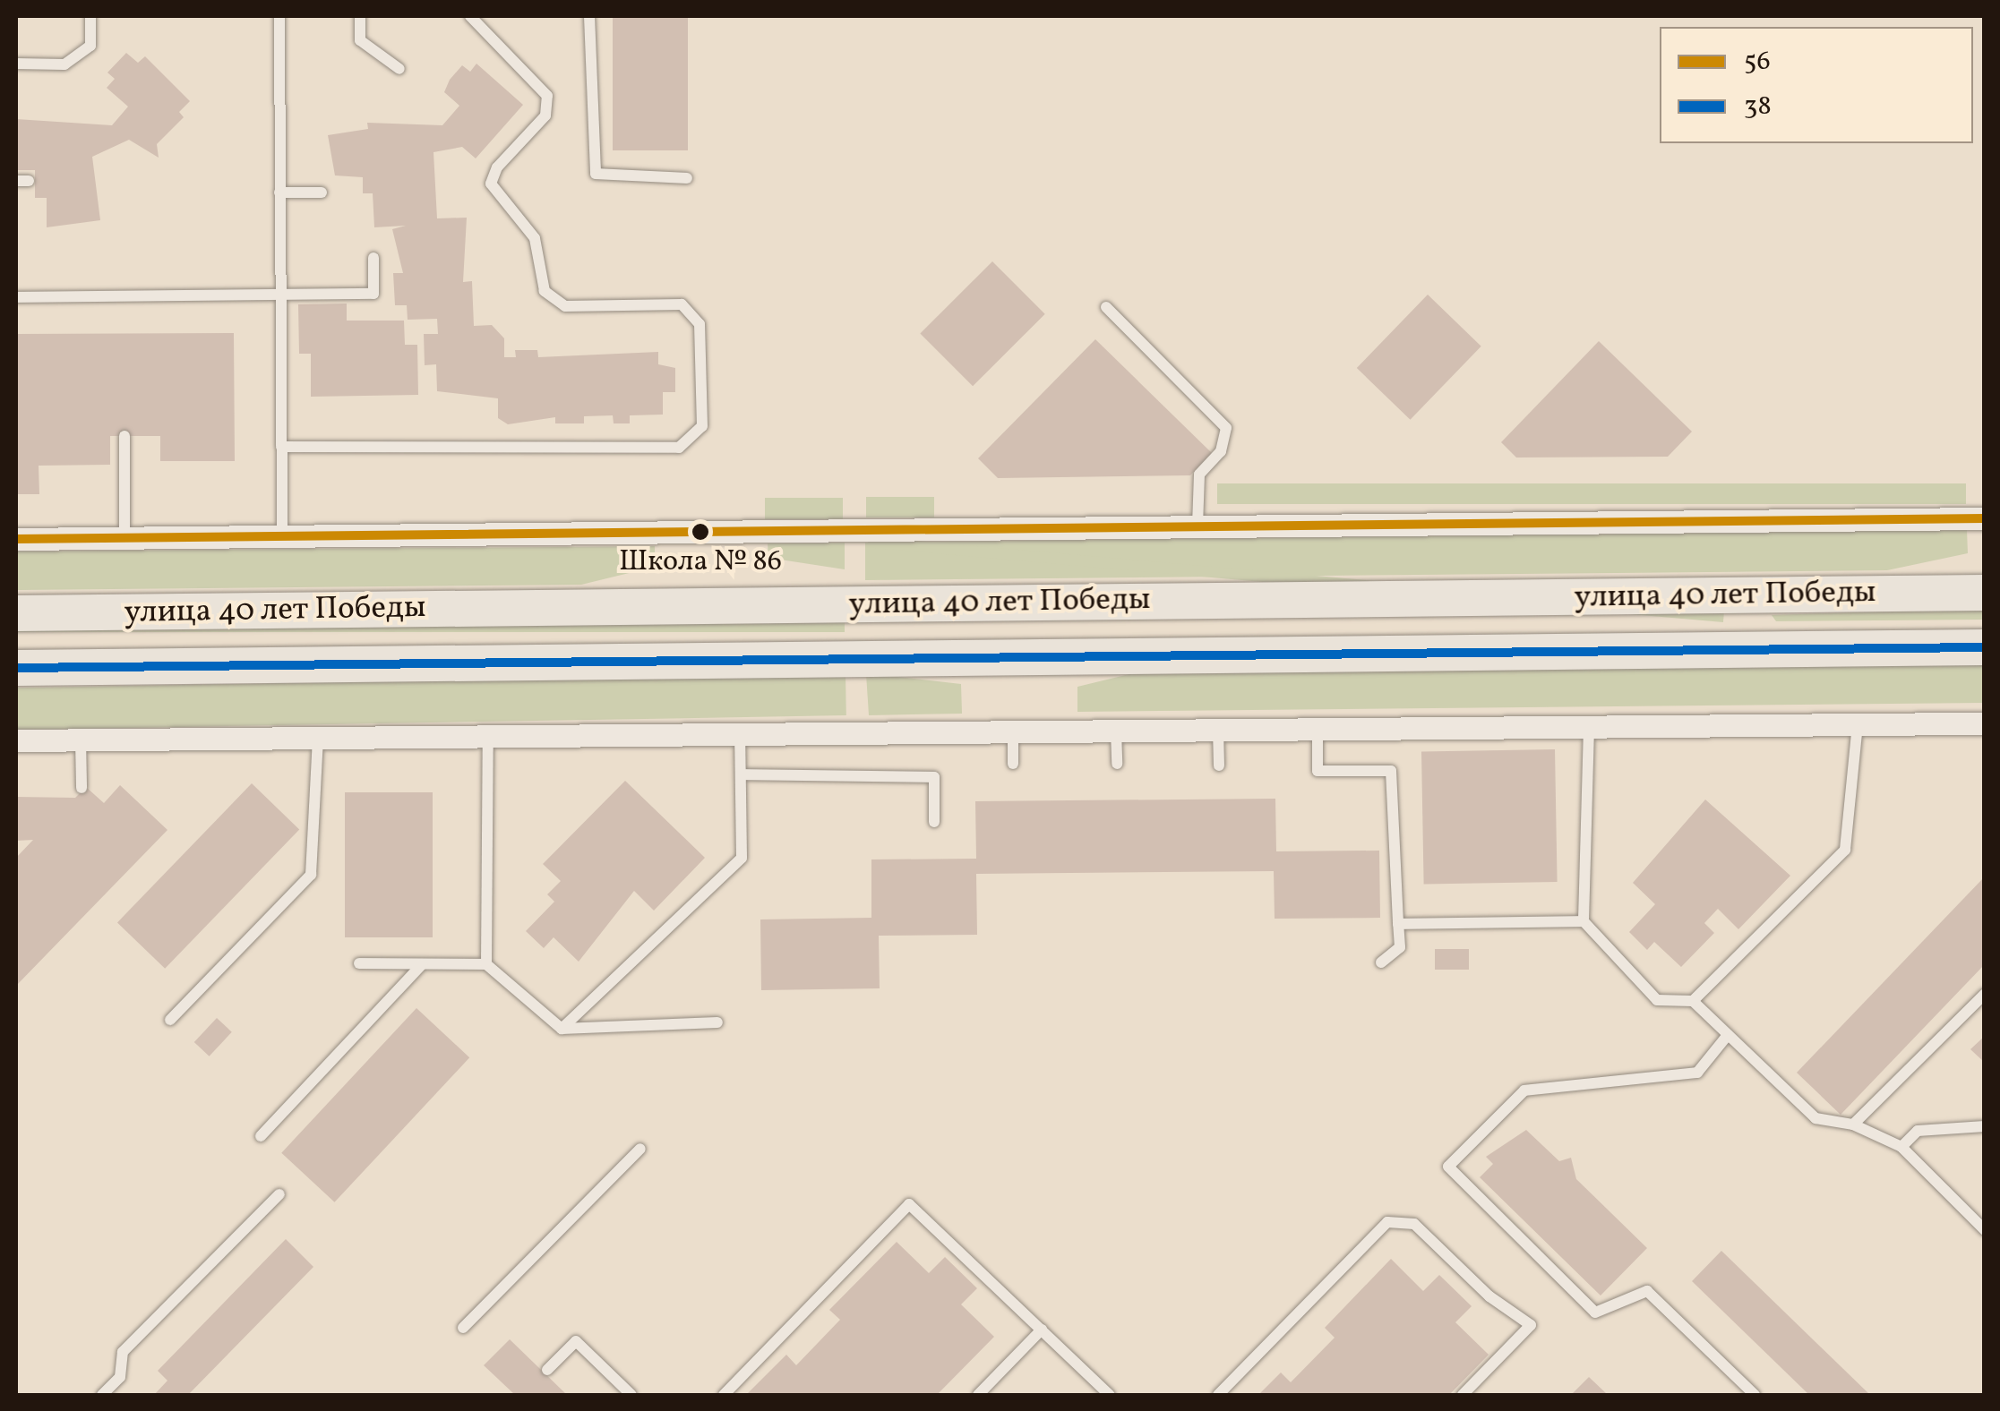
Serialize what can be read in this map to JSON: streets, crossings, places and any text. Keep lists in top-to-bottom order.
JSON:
{
  "streets": {
    "main road": ["улица 40 лет Победы"]
  },
  "places": ["Школа № 86"],
  "lines": ["transit line 56", "transit line 38"],
  "legend": ["56", "38"]
}
